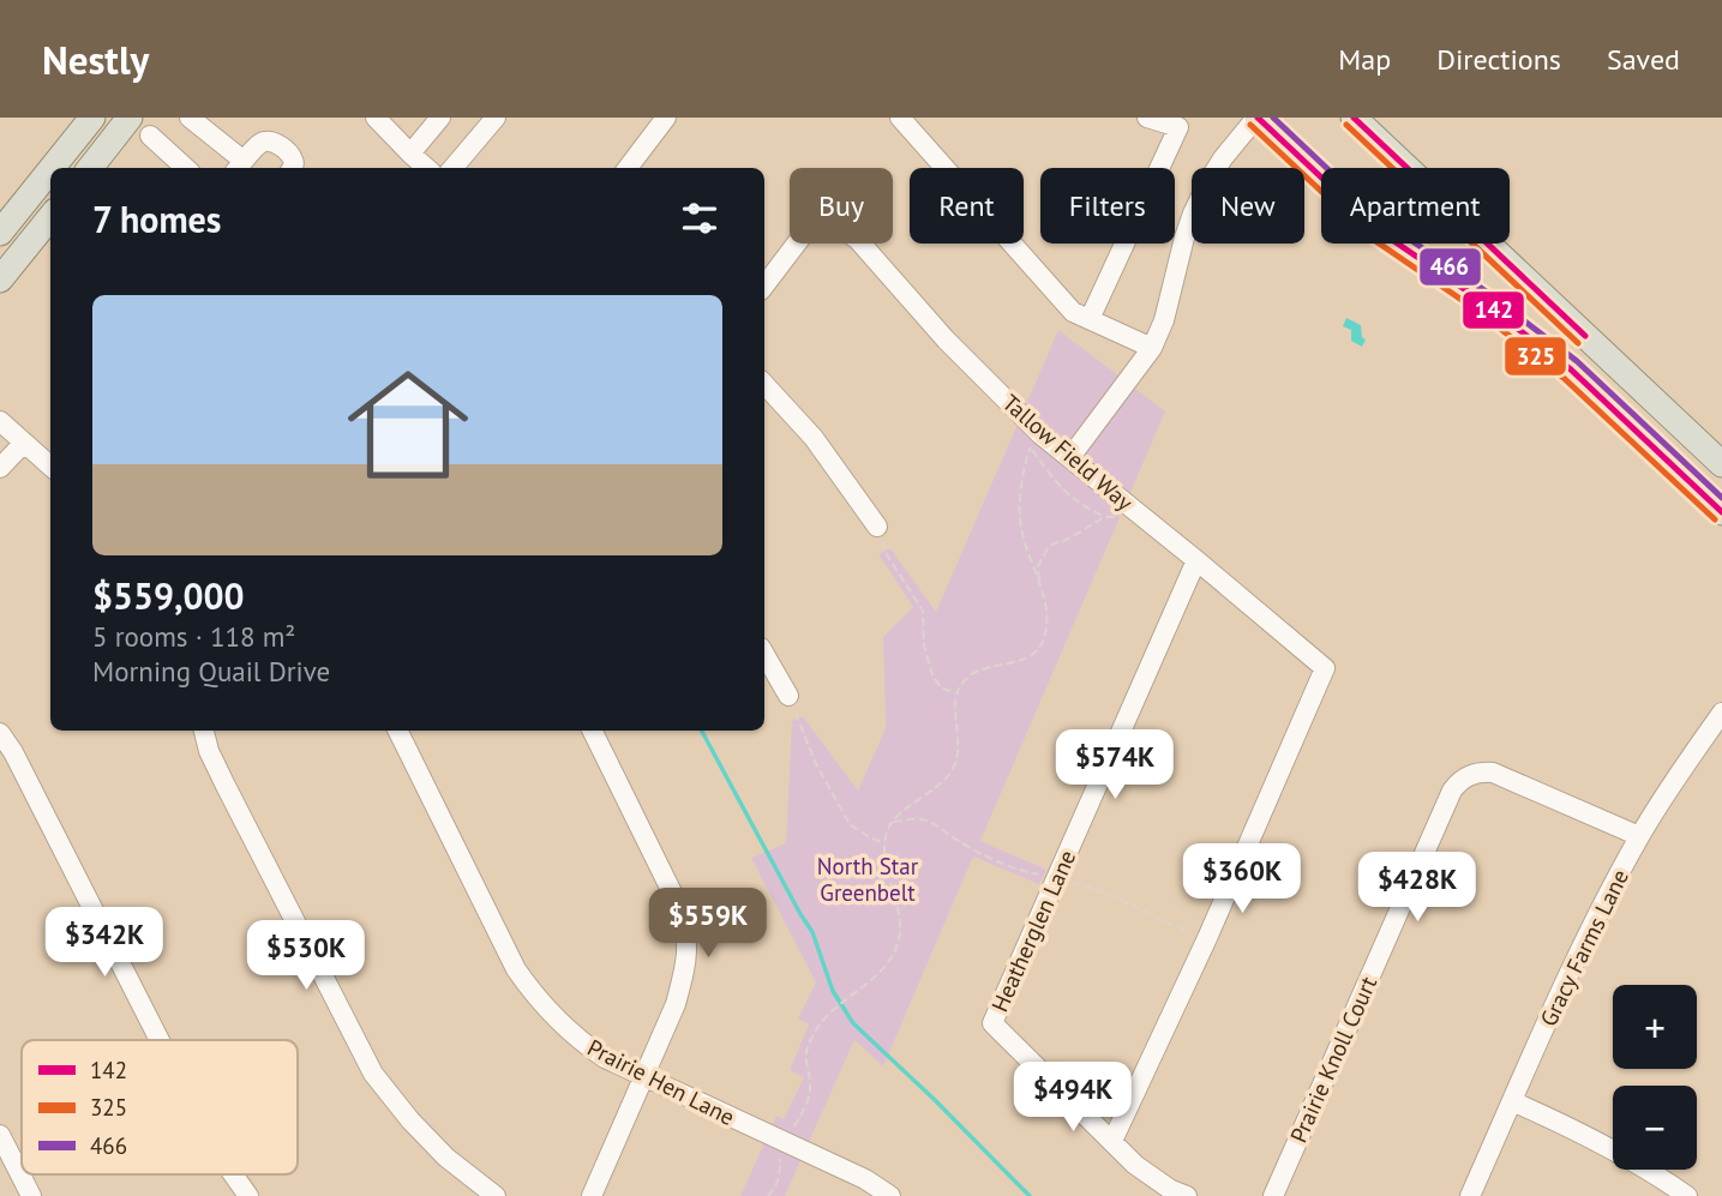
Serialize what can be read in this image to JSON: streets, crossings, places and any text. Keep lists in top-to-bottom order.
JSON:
{
  "streets": {
    "street": [
      "Tallow Field Way",
      "Heatherglen Lane",
      "Gracy Farms Lane",
      "Prairie Knoll Court",
      "Prairie Hen Lane"
    ]
  },
  "crossings": [
    ["Tallow Field Way", "Heatherglen Lane"],
    ["Gracy Farms Lane", "Prairie Knoll Court"]
  ],
  "parks": ["North Star Greenbelt"],
  "lines": ["transit line 142", "transit line 466", "transit line 325"],
  "legend": ["142", "325", "466"],
  "page": {
    "header": "Nestly",
    "nav": ["Map", "Directions", "Saved"],
    "chip": [
      "Buy",
      "Rent",
      "Filters",
      "New",
      "Apartment"
    ],
    "heading": "7 homes",
    "list": [
      {
        "name": "$559,000",
        "note": "5 rooms · 118 m² · Morning Quail Drive"
      }
    ],
    "price": [
      "$574K",
      "$360K",
      "$428K",
      "$559K",
      "$342K",
      "$530K",
      "$494K"
    ],
    "map_buttons": ["+", "−"]
  }
}
